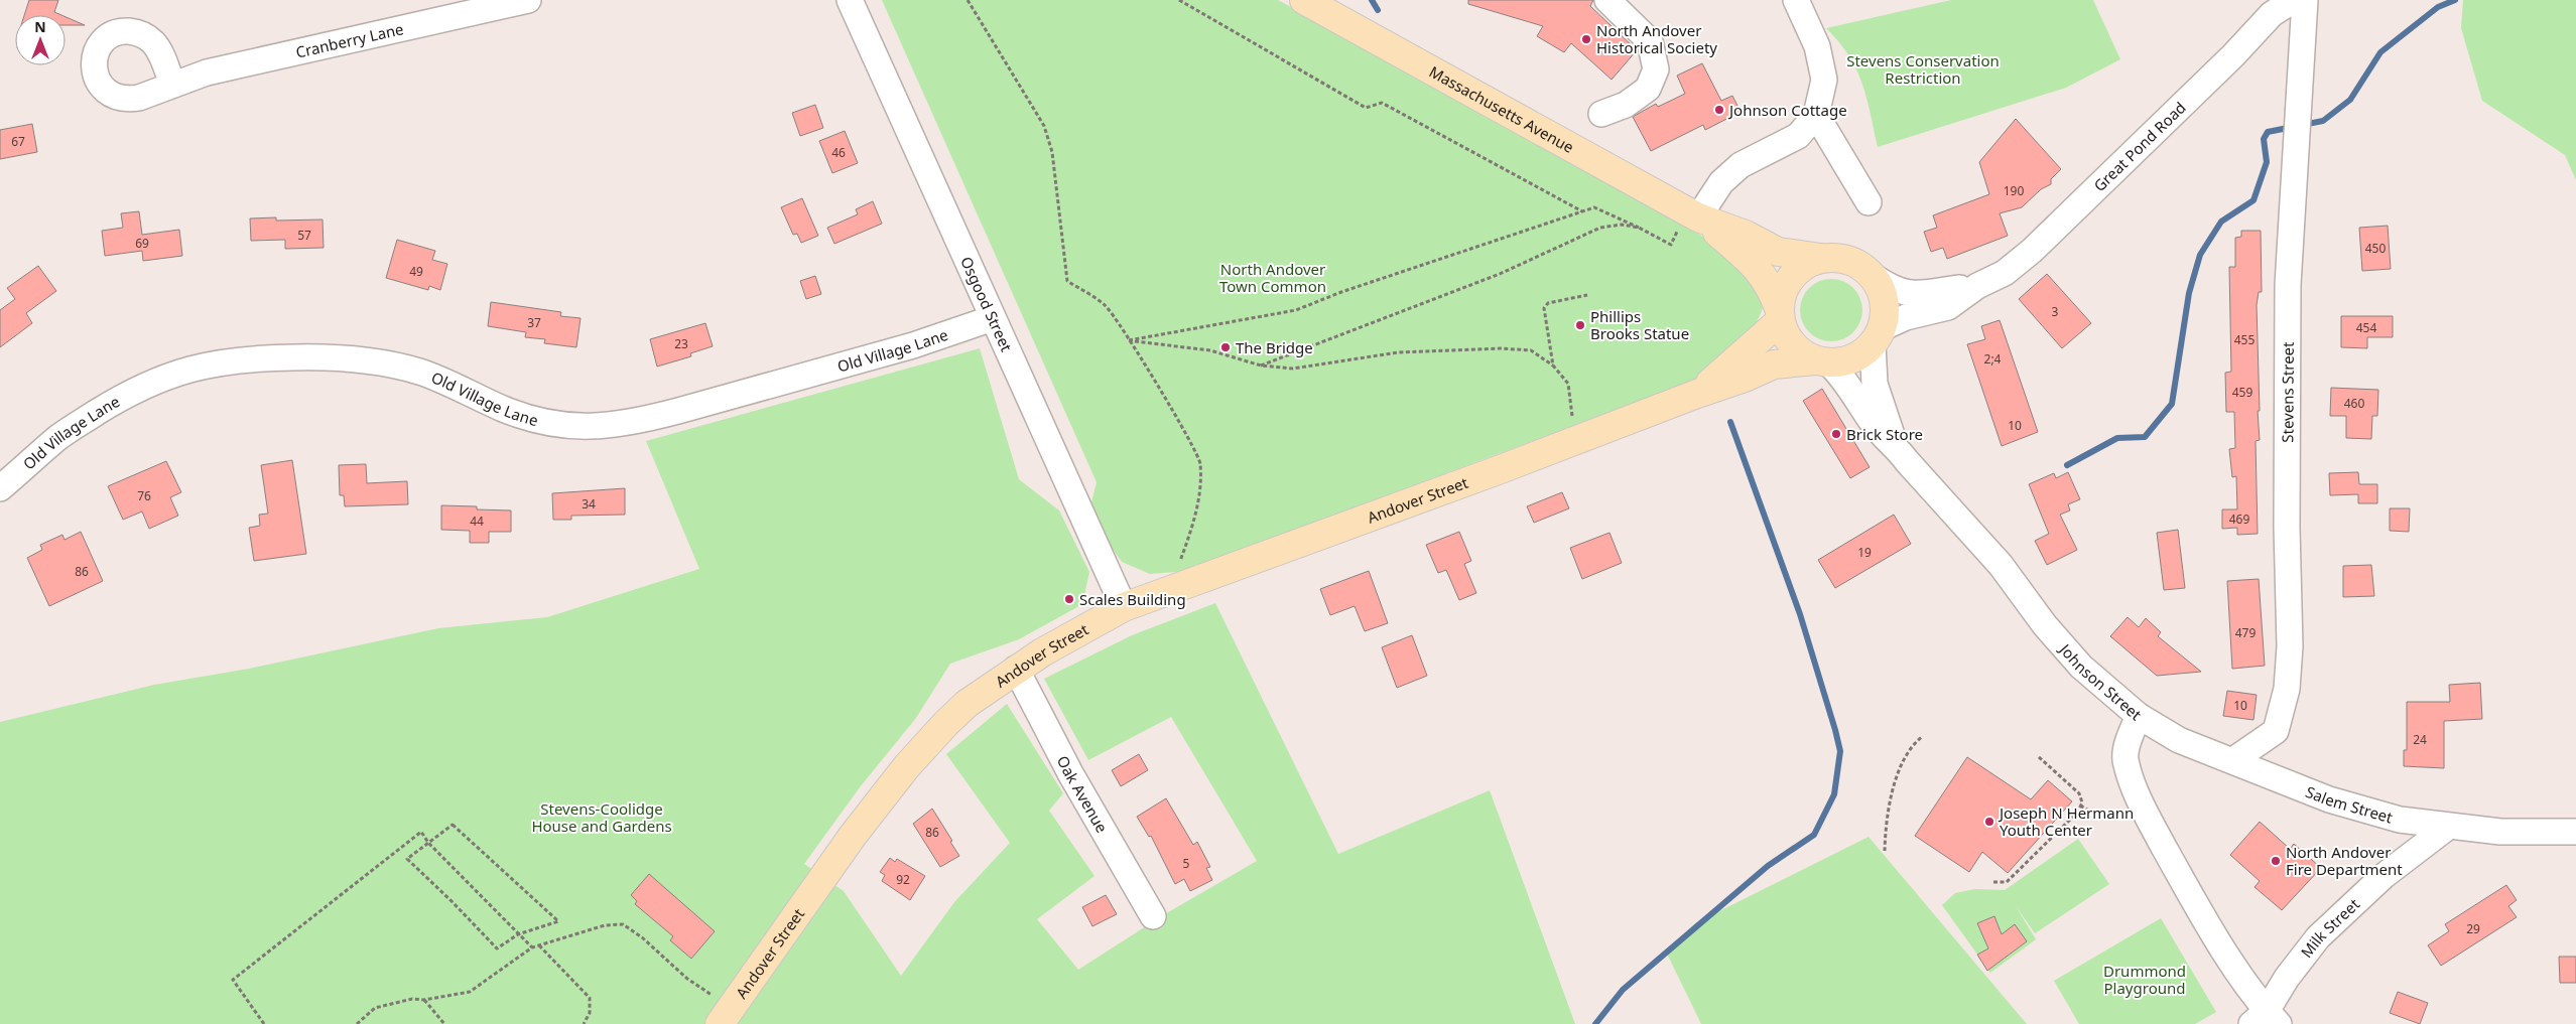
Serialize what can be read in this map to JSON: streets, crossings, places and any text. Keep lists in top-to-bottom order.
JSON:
{
  "streets": {
    "main road": ["Massachusetts Avenue", "Andover Street"],
    "street": [
      "Cranberry Lane",
      "Great Pond Road",
      "Osgood Street",
      "Old Village Lane",
      "Stevens Street",
      "Johnson Street",
      "Oak Avenue",
      "Salem Street",
      "Milk Street"
    ]
  },
  "crossings": [
    ["Massachusetts Avenue", "Great Pond Road"],
    ["Massachusetts Avenue", "Andover Street"],
    ["Massachusetts Avenue", "Johnson Street"],
    ["Great Pond Road", "Andover Street"],
    ["Great Pond Road", "Johnson Street"],
    ["Osgood Street", "Old Village Lane"],
    ["Osgood Street", "Andover Street"],
    ["Stevens Street", "Salem Street"],
    ["Andover Street", "Johnson Street"],
    ["Andover Street", "Oak Avenue"],
    ["Johnson Street", "Salem Street"],
    ["Johnson Street", "Milk Street"],
    ["Salem Street", "Milk Street"]
  ],
  "parks": [
    "Stevens Conservation Restriction",
    "North Andover Town Common",
    "Stevens-Coolidge House and Gardens",
    "Drummond Playground"
  ],
  "places": [
    "North Andover Historical Society",
    "Johnson Cottage",
    "Phillips Brooks Statue",
    "The Bridge",
    "Brick Store",
    "Scales Building",
    "Joseph N Hermann Youth Center",
    "North Andover Fire Department"
  ],
  "house_numbers": [
    "67",
    "46",
    "190",
    "57",
    "69",
    "450",
    "49",
    "3",
    "37",
    "454",
    "455",
    "23",
    "2;4",
    "459",
    "460",
    "10",
    "76",
    "34",
    "469",
    "44",
    "19",
    "86",
    "479",
    "10",
    "24",
    "86",
    "5",
    "92",
    "29"
  ],
  "north": "top"
}
